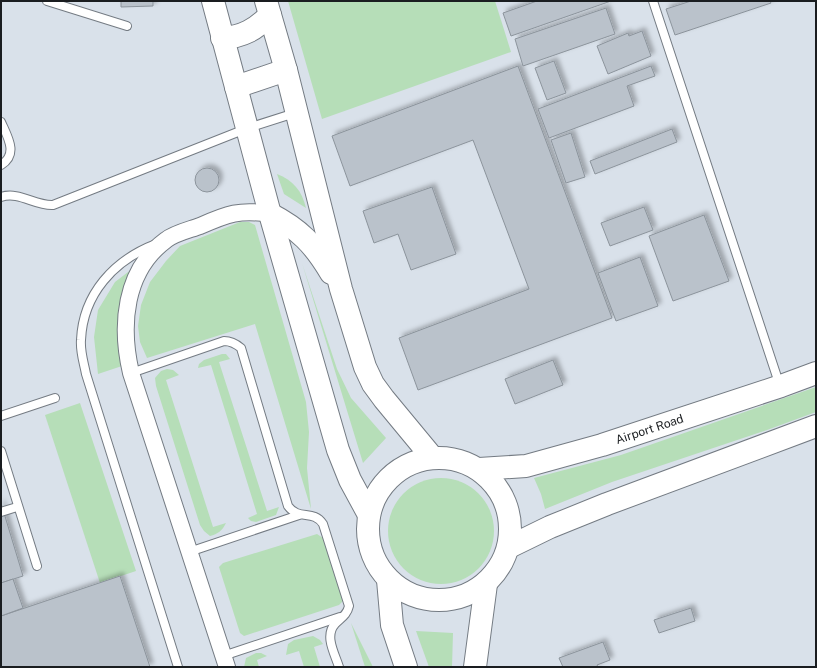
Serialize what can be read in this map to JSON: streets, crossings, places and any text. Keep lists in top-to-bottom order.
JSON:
{
  "streets": {
    "main road": ["Airport Road"]
  }
}
